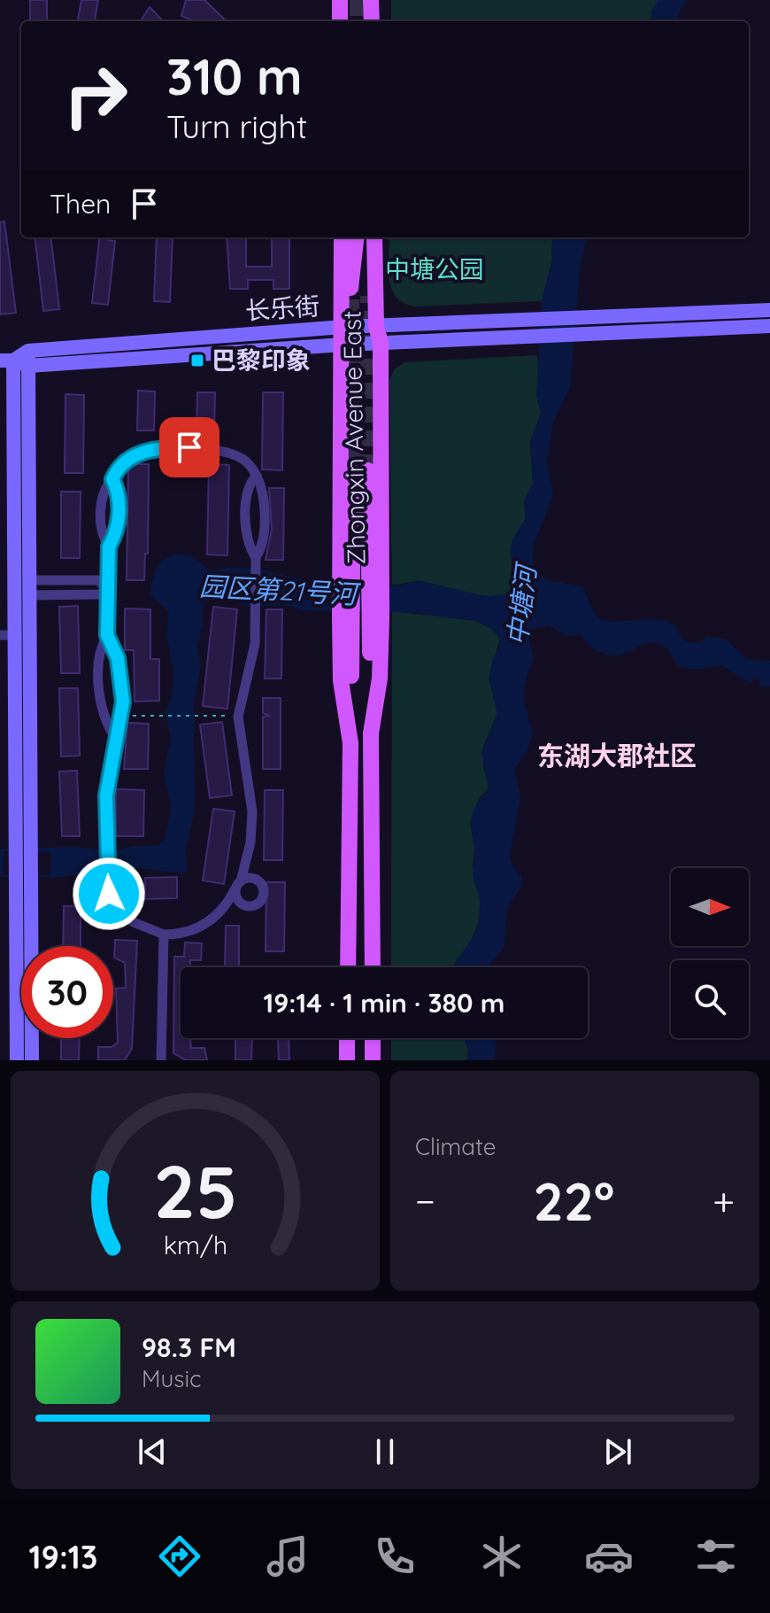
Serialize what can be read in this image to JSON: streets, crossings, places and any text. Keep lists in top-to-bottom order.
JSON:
{
  "streets": {
    "main road": ["长乐街", "Zhongxin Avenue East"]
  },
  "crossings": [
    ["长乐街", "Zhongxin Avenue East"]
  ],
  "districts": ["东湖大郡社区"],
  "water": ["园区第21号河", "中塘河"],
  "parks": ["中塘公园"],
  "places": {
    "transit": ["巴黎印象"]
  },
  "north": "right",
  "page": {
    "turn": ["310 m", "Turn right"],
    "then": "Then",
    "limit": "30",
    "trip": "19:14 · 1 min · 380 m",
    "tile": "Climate",
    "heat": ["−", "22°", "+"],
    "song": ["98.3 FM", "Music"],
    "tabs": "19:13",
    "gauge": ["25", "km/h"]
  }
}
